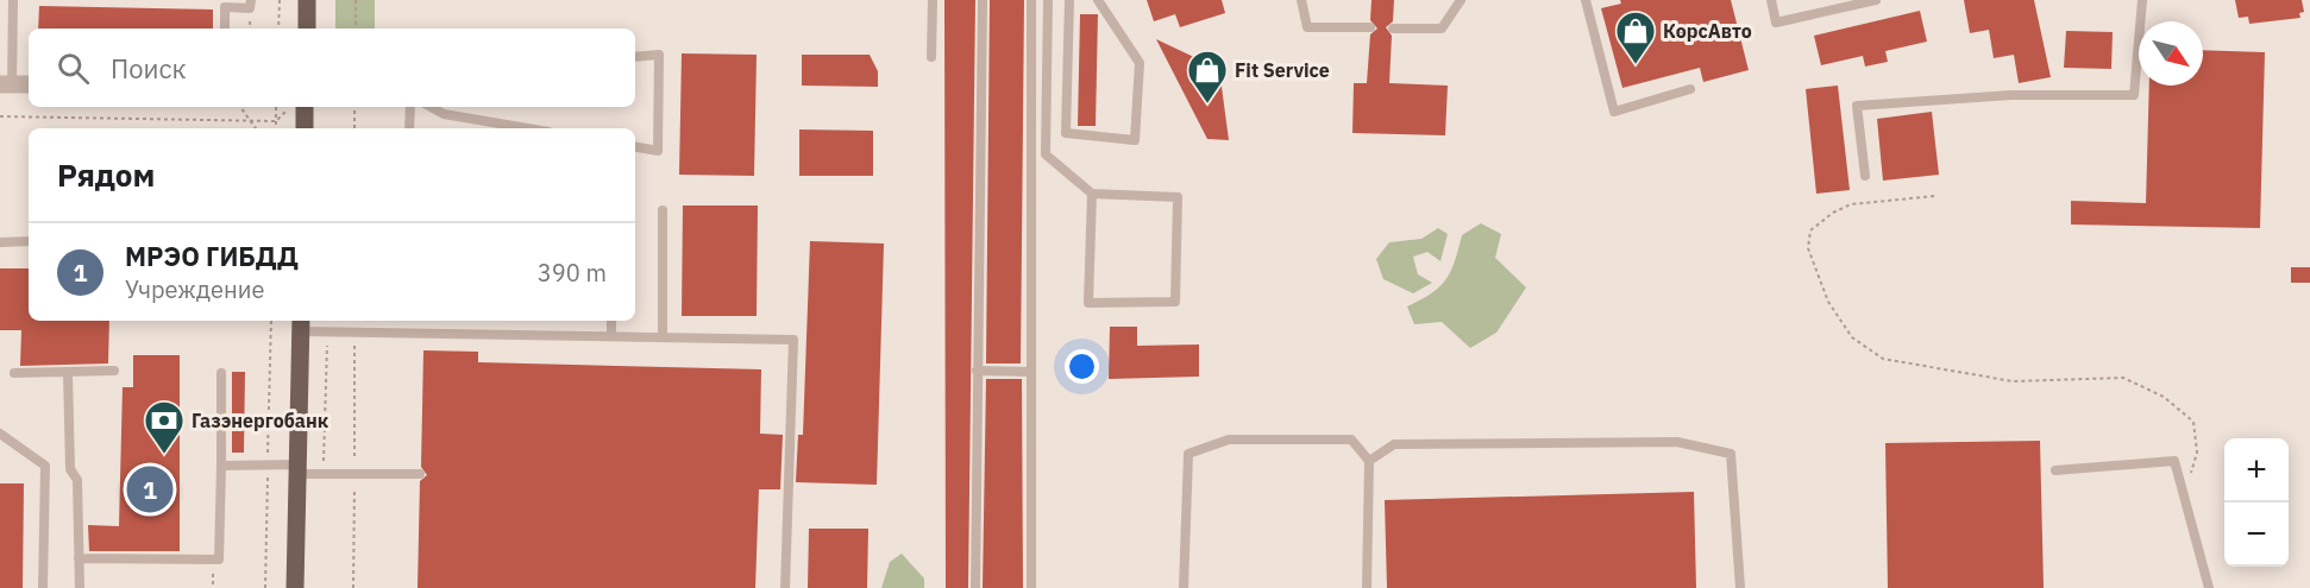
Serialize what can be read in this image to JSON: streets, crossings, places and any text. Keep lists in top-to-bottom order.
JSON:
{
  "places": {
    "shop": ["КорсАвто", "Fit Service"],
    "bank": ["Газэнергобанк"]
  },
  "north": "bottom right",
  "page": {
    "search": "Поиск",
    "heading": "Рядом",
    "list": [
      {
        "mark": "1",
        "name": "МРЭО ГИБДД",
        "note": "Учреждение",
        "value": "390 m"
      }
    ],
    "map_buttons": ["+", "−"],
    "pins": "1"
  }
}
